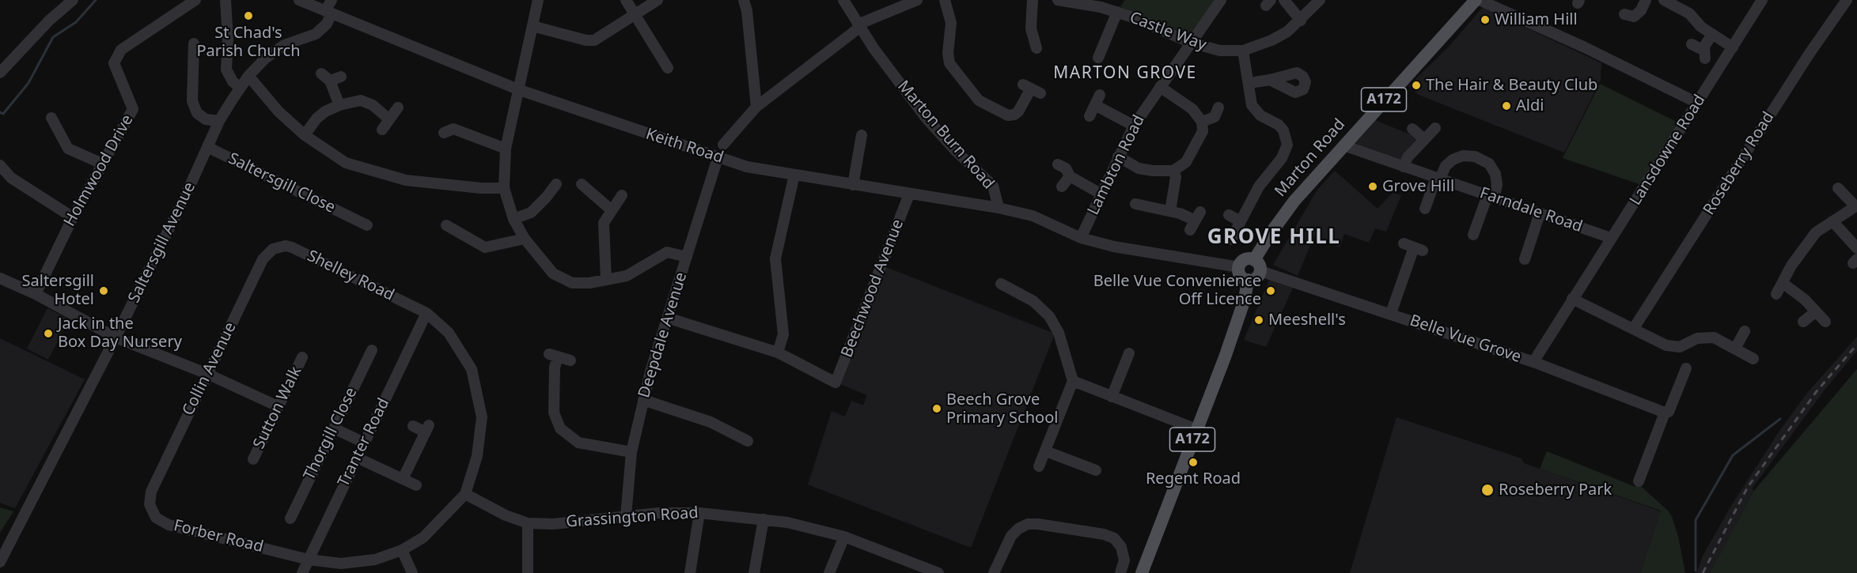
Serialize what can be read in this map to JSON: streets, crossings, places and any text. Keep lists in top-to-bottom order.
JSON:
{
  "streets": {
    "main road": ["A172", "Marton Road"],
    "street": [
      "Castle Way",
      "Marton Burn Road",
      "Keith Road",
      "Lansdowne Road",
      "Roseberry Road",
      "Lambton Road",
      "Holmwood Drive",
      "Saltersgill Close",
      "Farndale Road",
      "Saltersgill Avenue",
      "Shelley Road",
      "Beechwood Avenue",
      "Deepdale Avenue",
      "Belle Vue Grove",
      "Collin Avenue",
      "Sutton Walk",
      "Thorgill Close",
      "Tranter Road",
      "Grassington Road",
      "Forber Road"
    ]
  },
  "crossings": [
    ["Castle Way", "Lambton Road"],
    ["A172", "Marton Burn Road"],
    ["A172", "Marton Road"],
    ["A172", "Belle Vue Grove"],
    ["Marton Burn Road", "Keith Road"],
    ["Marton Burn Road", "Marton Road"],
    ["Marton Burn Road", "Lambton Road"],
    ["Marton Burn Road", "Belle Vue Grove"],
    ["Keith Road", "Saltersgill Avenue"],
    ["Keith Road", "Beechwood Avenue"],
    ["Keith Road", "Deepdale Avenue"],
    ["Lansdowne Road", "Farndale Road"],
    ["Lansdowne Road", "Belle Vue Grove"],
    ["Marton Road", "Farndale Road"],
    ["Marton Road", "Belle Vue Grove"],
    ["Saltersgill Close", "Saltersgill Avenue"],
    ["Shelley Road", "Collin Avenue"],
    ["Shelley Road", "Tranter Road"],
    ["Shelley Road", "Grassington Road"],
    ["Shelley Road", "Forber Road"],
    ["Deepdale Avenue", "Grassington Road"],
    ["Collin Avenue", "Forber Road"],
    ["Tranter Road", "Forber Road"],
    ["Grassington Road", "Forber Road"]
  ],
  "districts": ["MARTON GROVE", "GROVE HILL"],
  "places": [
    "St Chad's Parish Church",
    "William Hill",
    "The Hair & Beauty Club",
    "Aldi",
    "Grove Hill",
    "Saltersgill Hotel",
    "Belle Vue Convenience Off Licence",
    "Meeshell's",
    "Jack in the Box Day Nursery",
    "Beech Grove Primary School",
    "Regent Road",
    "Roseberry Park"
  ]
}
